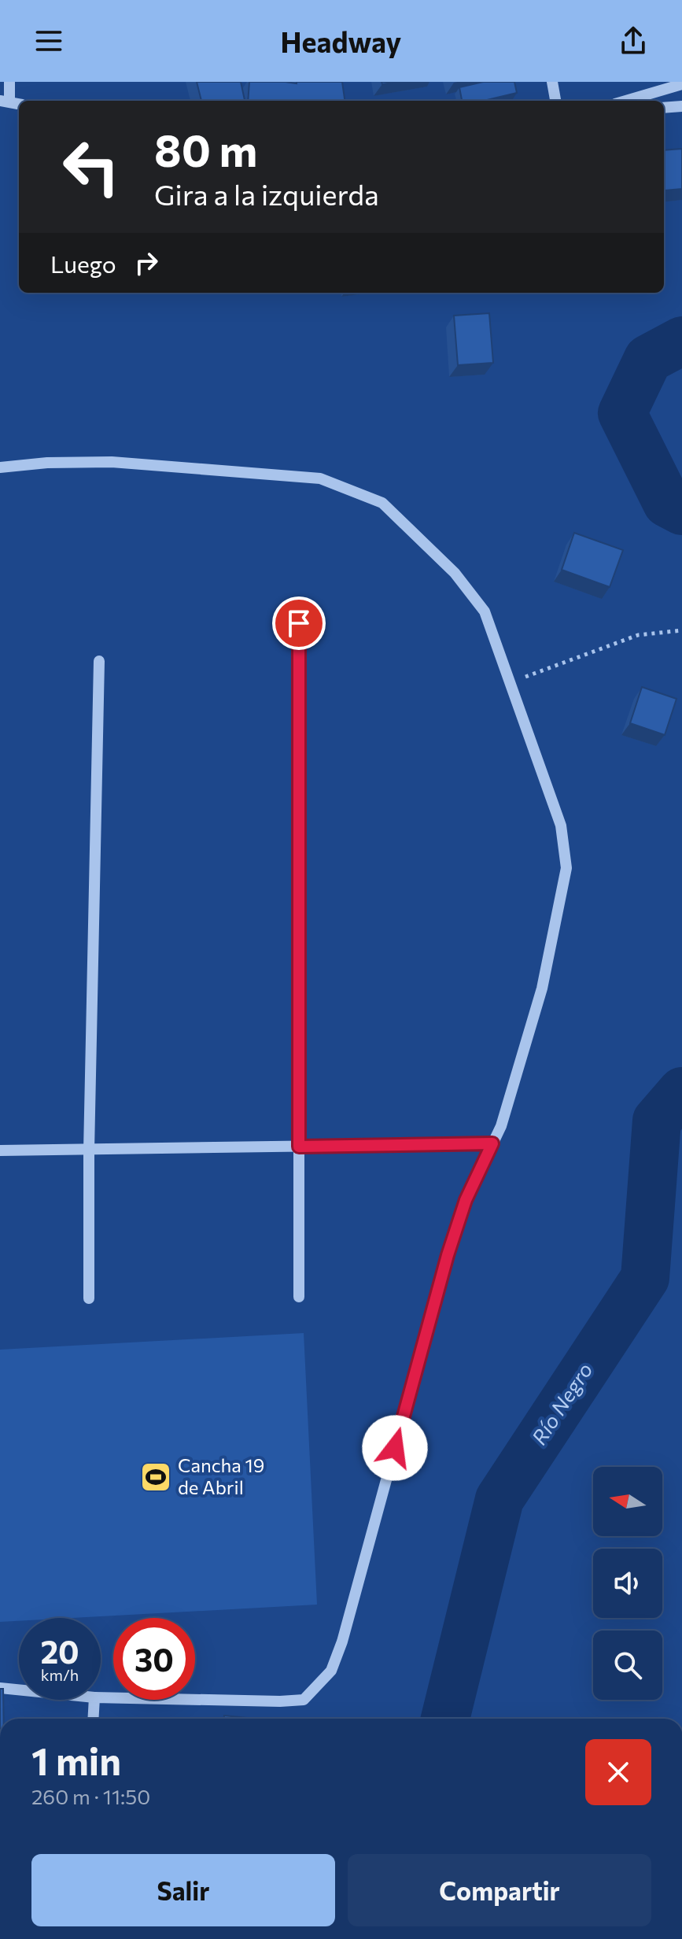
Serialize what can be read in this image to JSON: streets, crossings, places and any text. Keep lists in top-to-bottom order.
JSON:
{
  "water": ["Río Negro"],
  "places": {
    "sports": ["Cancha 19 de Abril"]
  },
  "north": "left",
  "page": {
    "header": "Headway",
    "turn": ["80 m", "Gira a la izquierda"],
    "then": "Luego",
    "speed": "20 km/h",
    "limit": "30",
    "heading": ["1 min", "260 m · 11:50"],
    "buttons": ["Salir", "Compartir"]
  }
}
